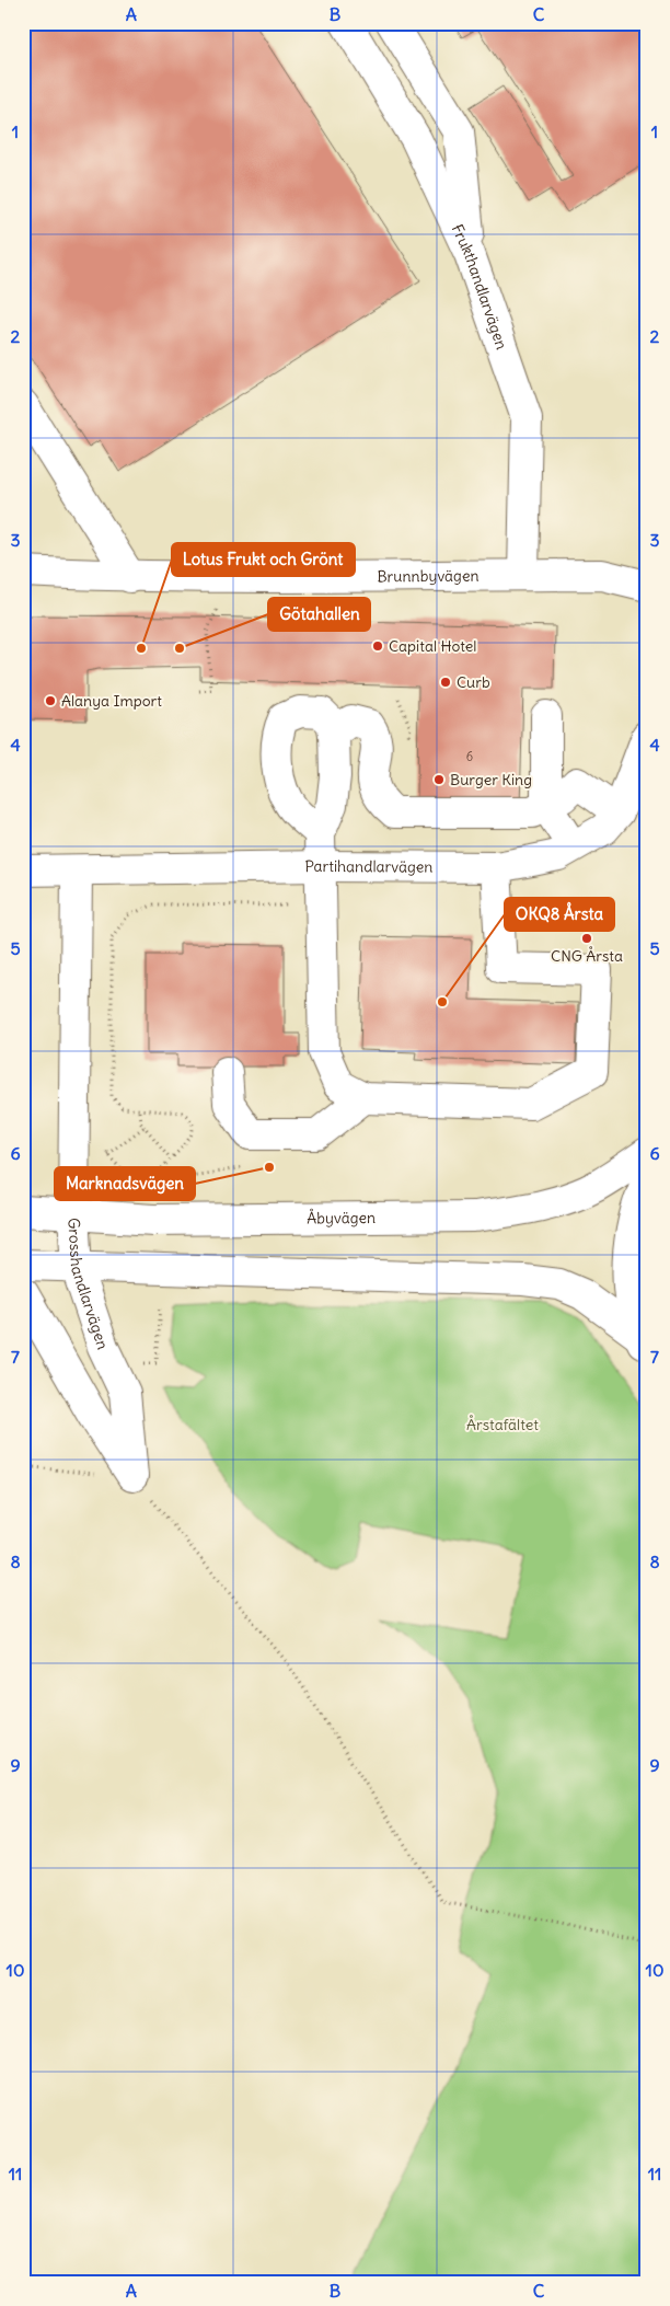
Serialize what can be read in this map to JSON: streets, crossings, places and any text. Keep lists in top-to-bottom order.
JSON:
{
  "streets": {
    "street": [
      "Frukthandlarvägen",
      "Brunnbyvägen",
      "Partihandlarvägen",
      "Åbyvägen",
      "Grosshandlarvägen"
    ]
  },
  "crossings": [
    ["Frukthandlarvägen", "Brunnbyvägen"],
    ["Partihandlarvägen", "Grosshandlarvägen"],
    ["Åbyvägen", "Grosshandlarvägen"]
  ],
  "parks": ["Årstafältet"],
  "places": [
    "Capital Hotel",
    "Lotus Frukt och Grönt",
    "Götahallen",
    "Curb",
    "Alanya Import",
    "Burger King",
    "CNG Årsta",
    "OKQ8 Årsta",
    "Marknadsvägen"
  ],
  "house_numbers": ["6"],
  "grid": {
    "columns": ["A", "B", "C"],
    "rows": [
      "1",
      "2",
      "3",
      "4",
      "5",
      "6",
      "7",
      "8",
      "9",
      "10",
      "11"
    ]
  }
}
